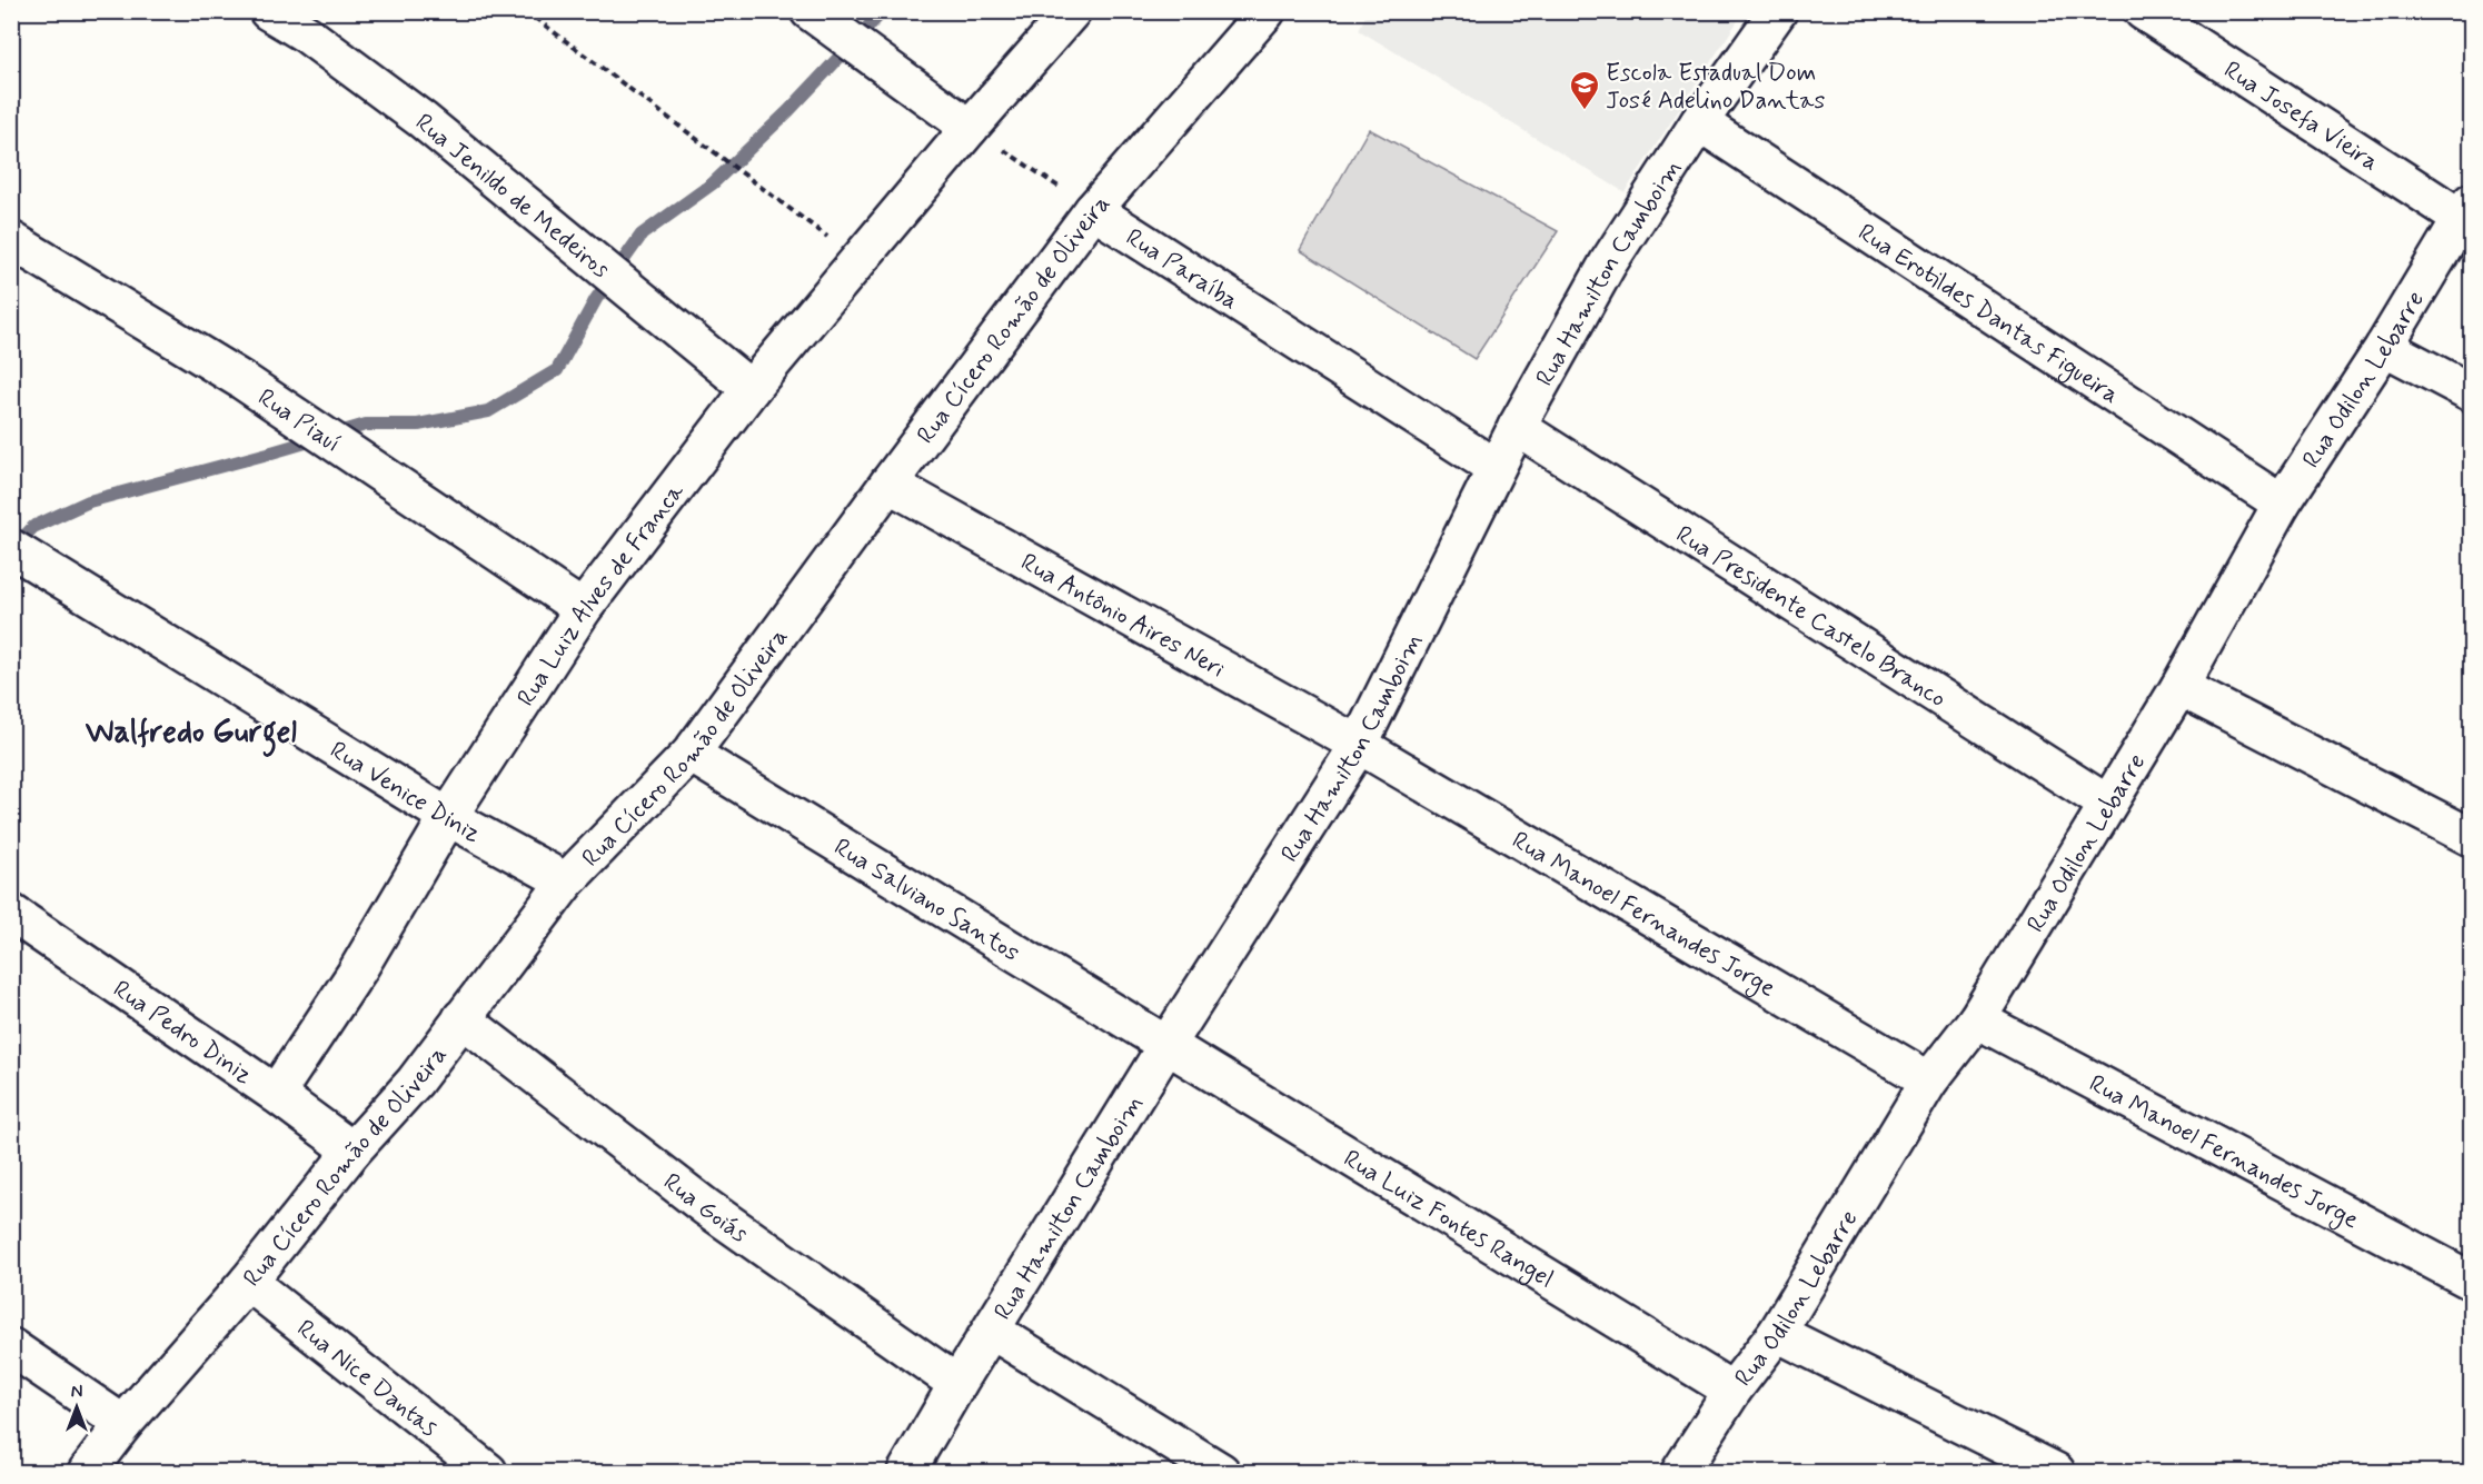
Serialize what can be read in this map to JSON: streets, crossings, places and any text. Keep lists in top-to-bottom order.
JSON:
{
  "streets": {
    "street": [
      "Rua Josefa Vieira",
      "Rua Jenildo de Medeiros",
      "Rua Paraíba",
      "Rua Hamilton Camboim",
      "Rua Erotildes Dantas Figueira",
      "Rua Cícero Romão de Oliveira",
      "Rua Odilon Lebarre",
      "Rua Piauí",
      "Rua Luiz Alves de Franca",
      "Rua Antônio Aires Neri",
      "Rua Presidente Castelo Branco",
      "Rua Venice Diniz",
      "Rua Salviano Santos",
      "Rua Manoel Fernandes Jorge",
      "Rua Pedro Diniz",
      "Rua Goiás",
      "Rua Luiz Fontes Rangel",
      "Rua Nice Dantas"
    ]
  },
  "crossings": [
    ["Rua Josefa Vieira", "Rua Odilon Lebarre"],
    ["Rua Jenildo de Medeiros", "Rua Luiz Alves de Franca"],
    ["Rua Paraíba", "Rua Hamilton Camboim"],
    ["Rua Paraíba", "Rua Cícero Romão de Oliveira"],
    ["Rua Hamilton Camboim", "Rua Erotildes Dantas Figueira"],
    ["Rua Hamilton Camboim", "Rua Antônio Aires Neri"],
    ["Rua Hamilton Camboim", "Rua Presidente Castelo Branco"],
    ["Rua Hamilton Camboim", "Rua Salviano Santos"],
    ["Rua Hamilton Camboim", "Rua Manoel Fernandes Jorge"],
    ["Rua Hamilton Camboim", "Rua Goiás"],
    ["Rua Hamilton Camboim", "Rua Luiz Fontes Rangel"],
    ["Rua Erotildes Dantas Figueira", "Rua Odilon Lebarre"],
    ["Rua Cícero Romão de Oliveira", "Rua Antônio Aires Neri"],
    ["Rua Cícero Romão de Oliveira", "Rua Venice Diniz"],
    ["Rua Cícero Romão de Oliveira", "Rua Salviano Santos"],
    ["Rua Cícero Romão de Oliveira", "Rua Pedro Diniz"],
    ["Rua Cícero Romão de Oliveira", "Rua Goiás"],
    ["Rua Cícero Romão de Oliveira", "Rua Nice Dantas"],
    ["Rua Odilon Lebarre", "Rua Presidente Castelo Branco"],
    ["Rua Odilon Lebarre", "Rua Manoel Fernandes Jorge"],
    ["Rua Odilon Lebarre", "Rua Luiz Fontes Rangel"],
    ["Rua Piauí", "Rua Luiz Alves de Franca"],
    ["Rua Luiz Alves de Franca", "Rua Venice Diniz"],
    ["Rua Luiz Alves de Franca", "Rua Pedro Diniz"],
    ["Rua Antônio Aires Neri", "Rua Manoel Fernandes Jorge"],
    ["Rua Salviano Santos", "Rua Luiz Fontes Rangel"]
  ],
  "districts": ["Walfredo Gurgel"],
  "places": {
    "school or university": ["Escola Estadual Dom José Adelino Dantas"]
  },
  "north": "top"
}
